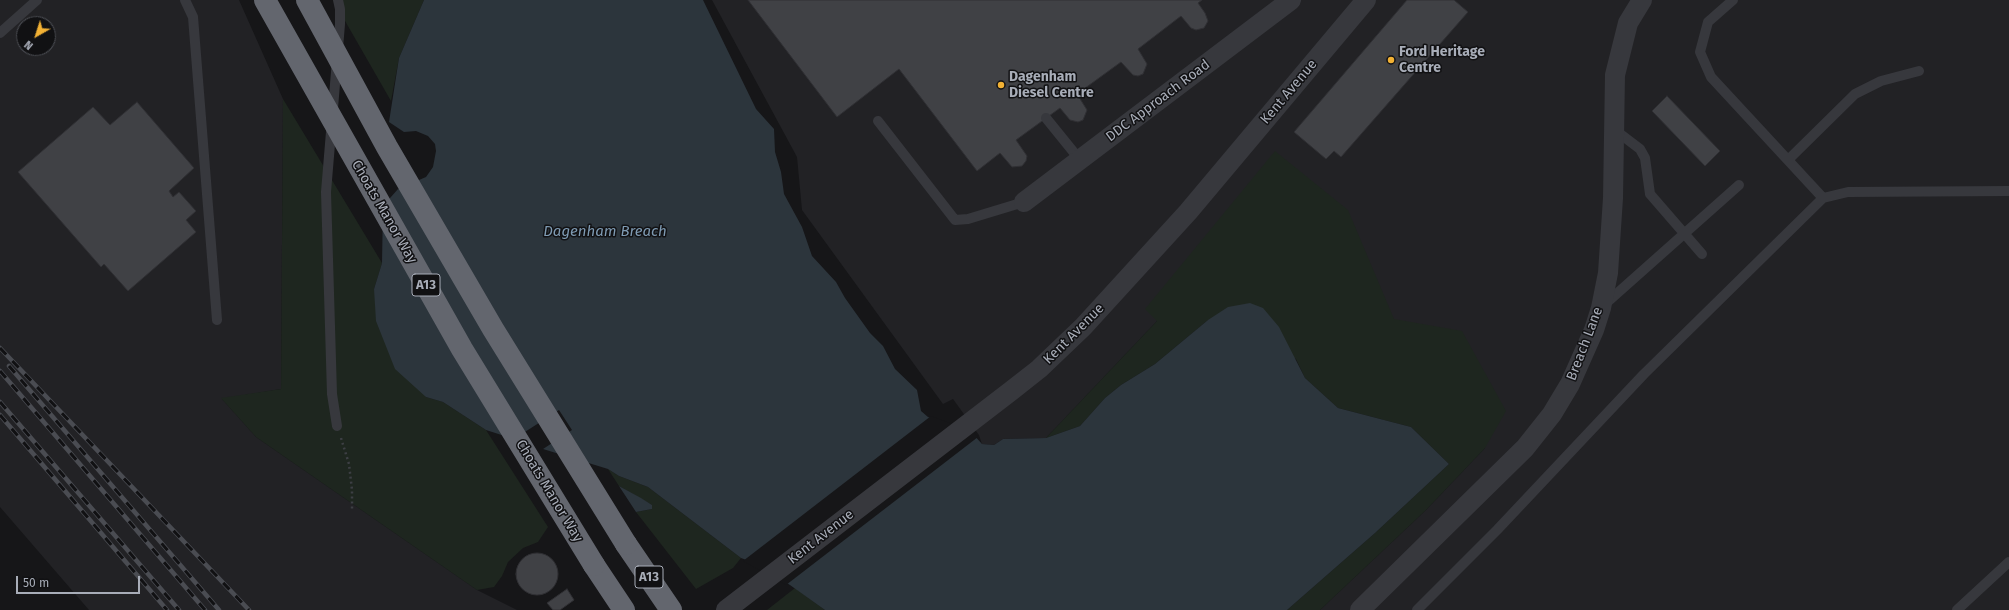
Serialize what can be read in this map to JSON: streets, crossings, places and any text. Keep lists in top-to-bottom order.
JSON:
{
  "streets": {
    "highway": ["Choats Manor Way", "A13"],
    "street": ["Kent Avenue", "DDC Approach Road", "Breach Lane"]
  },
  "water": ["Dagenham Breach"],
  "places": ["Ford Heritage Centre", "Dagenham Diesel Centre"],
  "scale_bar": "50 m",
  "north": "bottom left"
}
